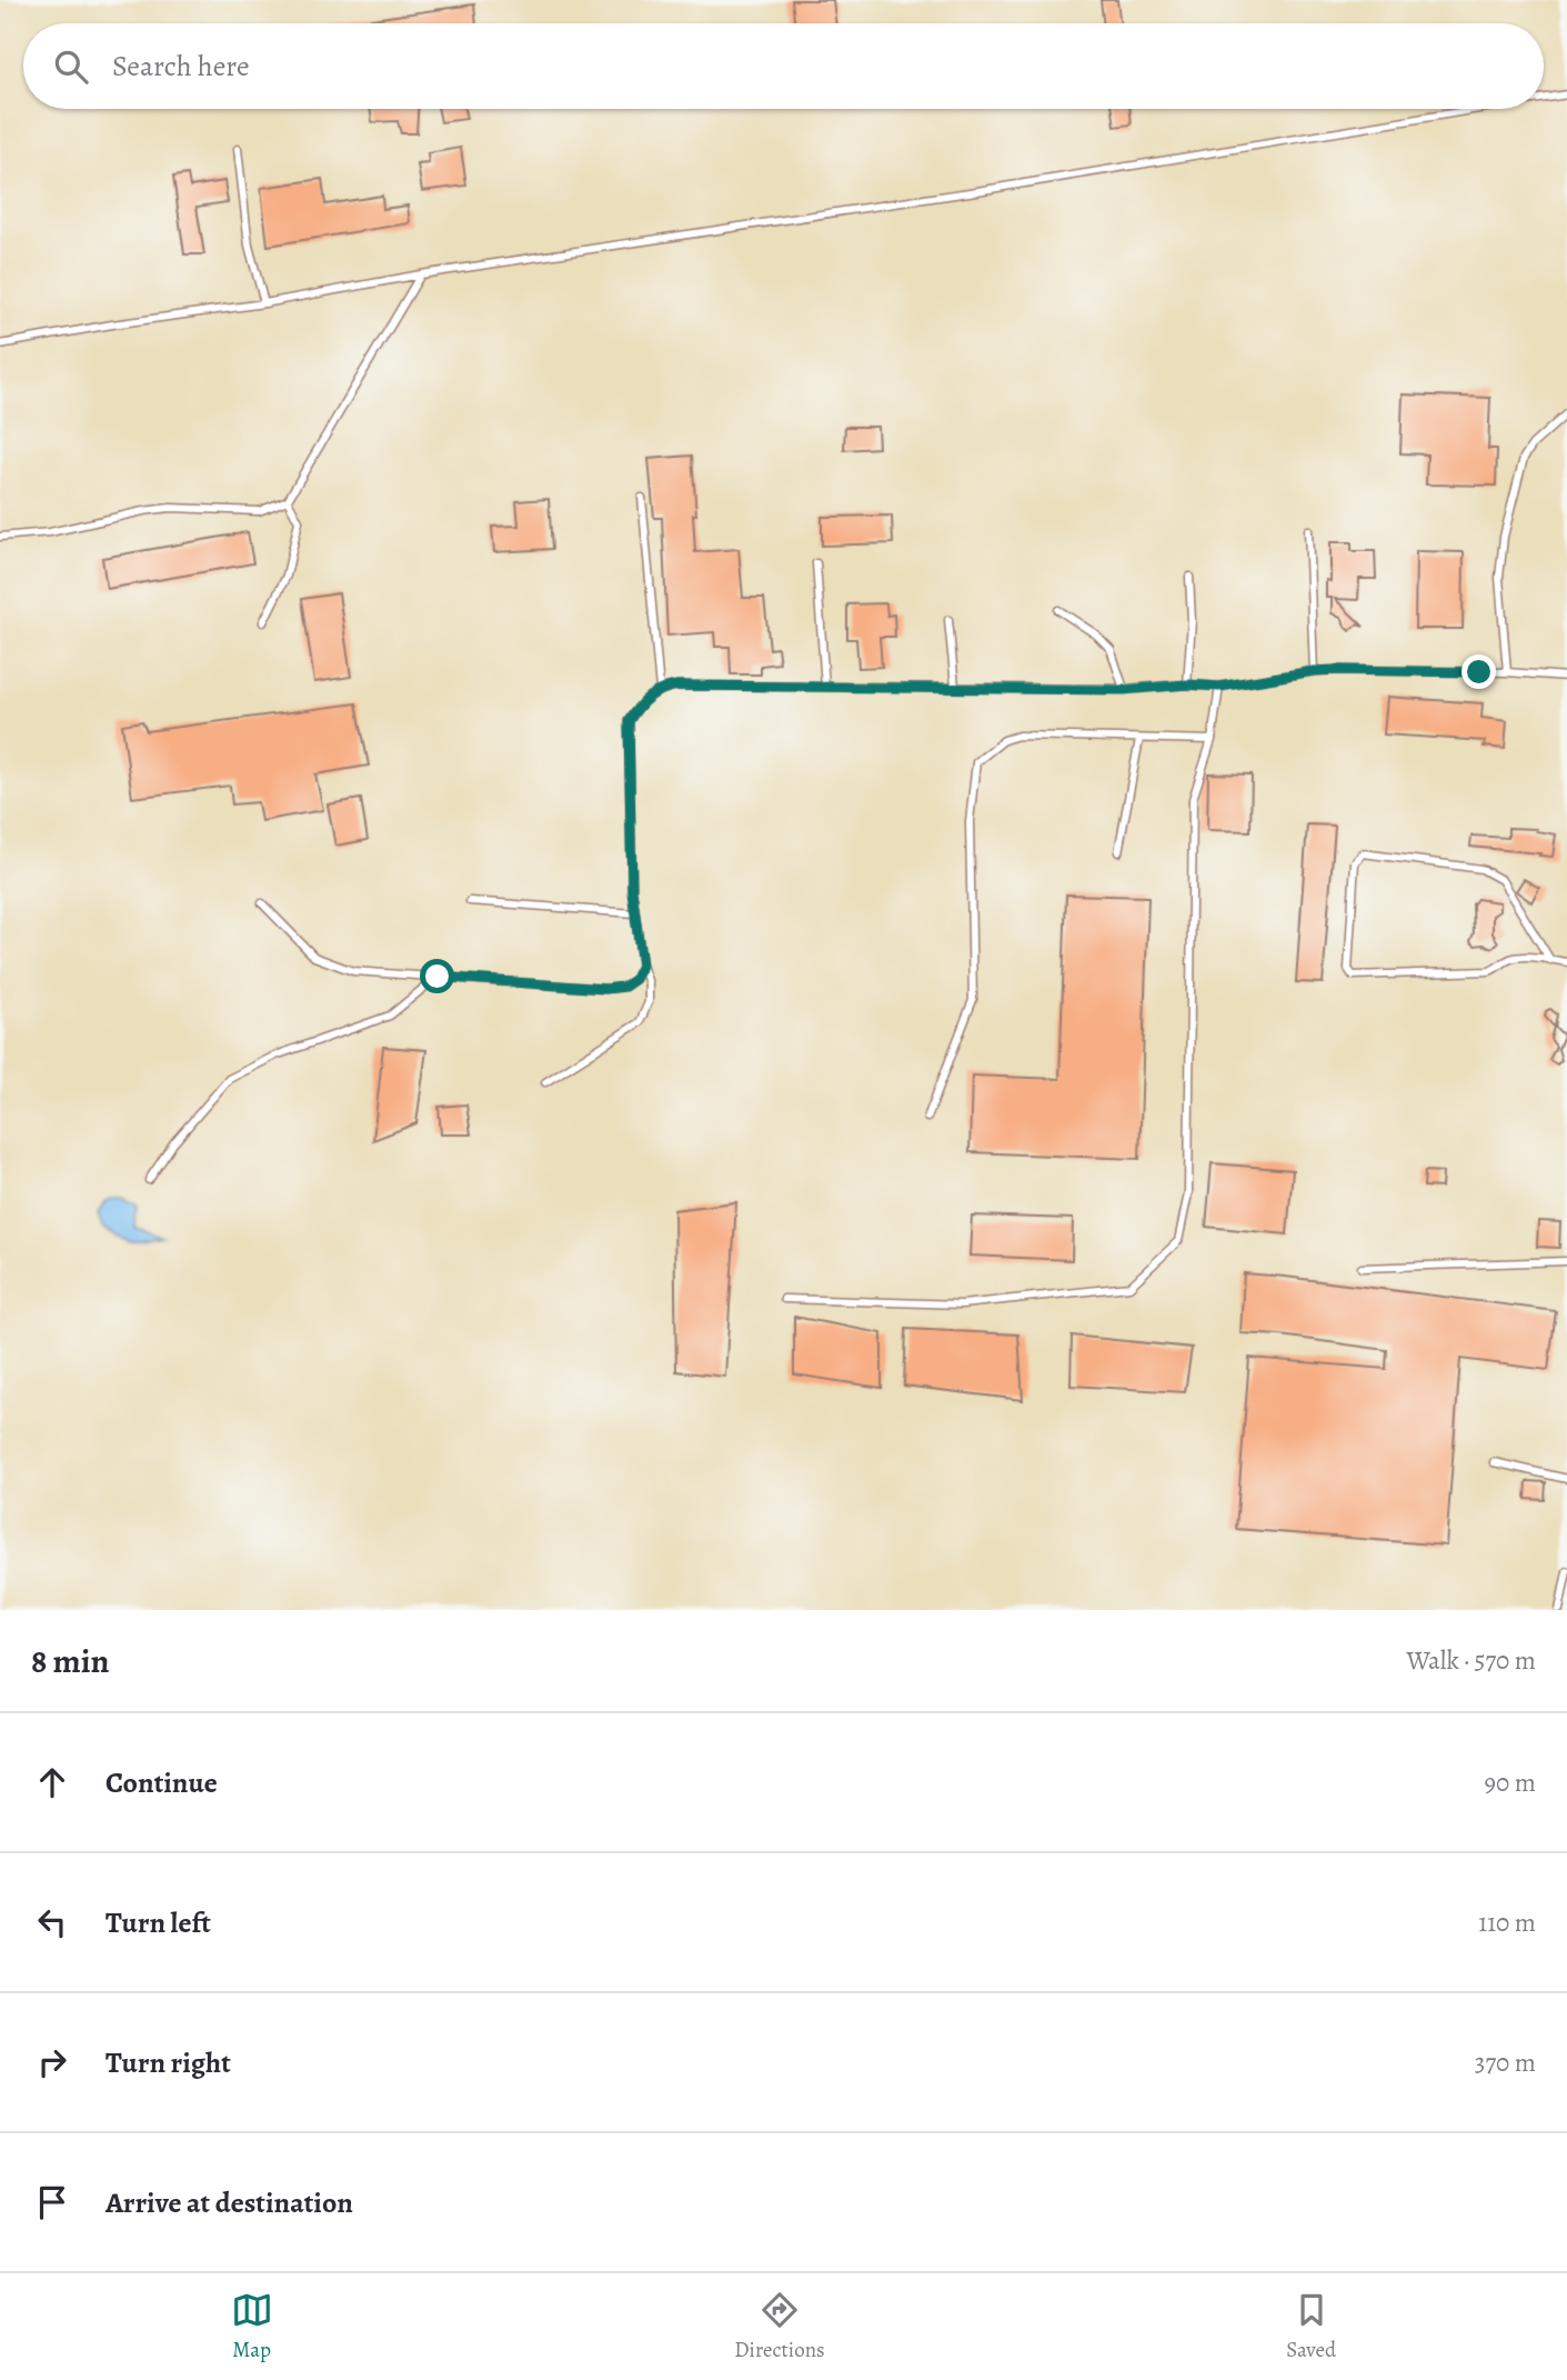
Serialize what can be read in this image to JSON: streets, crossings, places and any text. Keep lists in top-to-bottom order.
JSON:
{
  "page": {
    "search": "Search here",
    "heading": ["8 min", "Walk · 570 m"],
    "list": [
      ["Continue", "90 m"],
      ["Turn left", "110 m"],
      ["Turn right", "370 m"],
      "Arrive at destination"
    ],
    "nav": ["Map", "Directions", "Saved"]
  }
}
